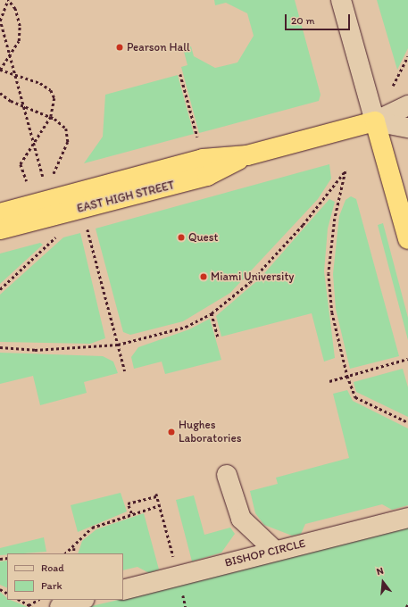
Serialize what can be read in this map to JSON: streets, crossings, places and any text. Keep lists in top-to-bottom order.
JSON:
{
  "streets": {
    "highway": ["EAST HIGH STREET"],
    "street": ["BISHOP CIRCLE"]
  },
  "places": [
    "Pearson Hall",
    "Quest",
    "Miami University",
    "Hughes Laboratories"
  ],
  "legend": ["Road", "Park"],
  "scale_bar": "20 m",
  "north": "top"
}
